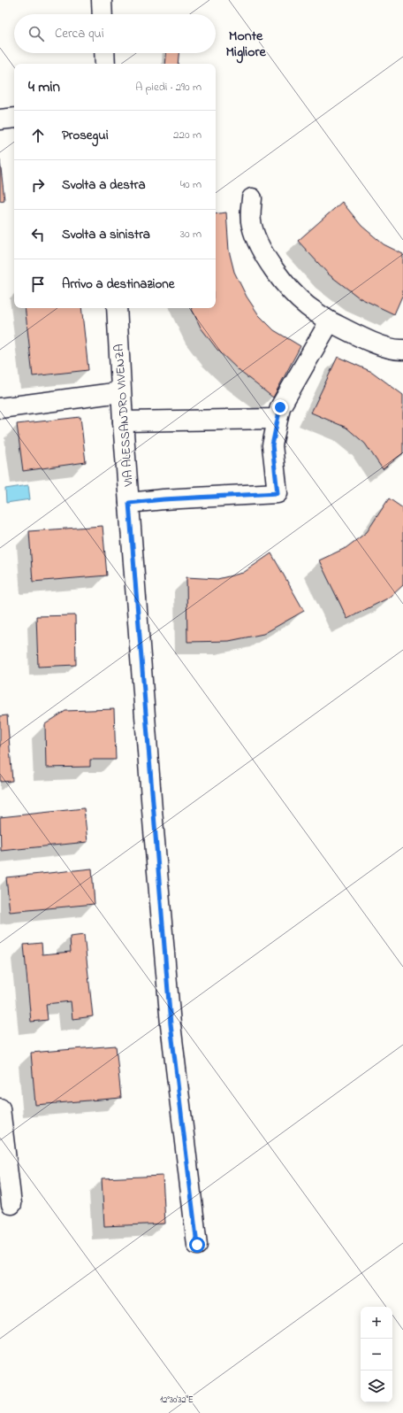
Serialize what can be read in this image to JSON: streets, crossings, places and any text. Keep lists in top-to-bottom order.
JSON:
{
  "streets": {
    "street": ["VIA ALESSANDRO VIVENZA"]
  },
  "districts": ["Monte Migliore"],
  "page": {
    "search": "Cerca qui",
    "heading": ["4 min", "A piedi · 290 m"],
    "list": [
      ["Prosegui", "220 m"],
      ["Svolta a destra", "40 m"],
      ["Svolta a sinistra", "30 m"],
      "Arrivo a destinazione"
    ],
    "map_buttons": ["+", "−"]
  },
  "coordinates": ["12°30'32\"E"]
}
